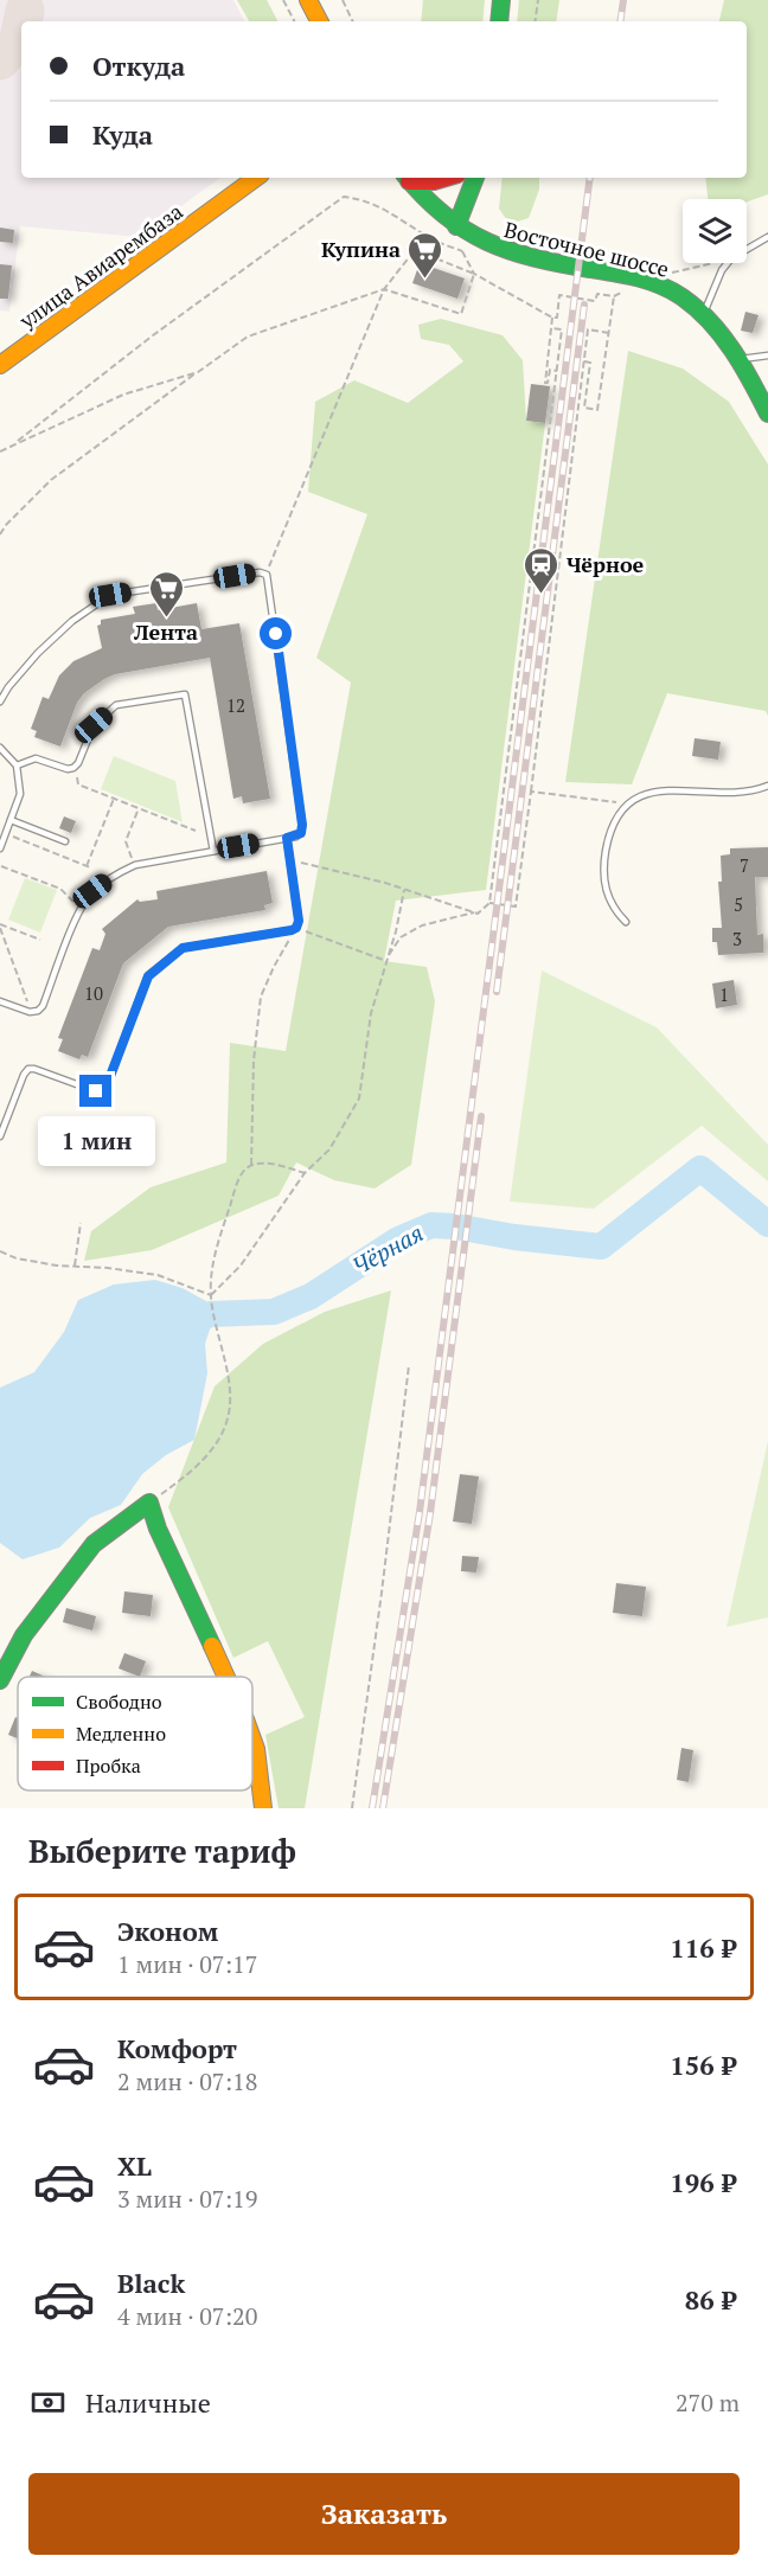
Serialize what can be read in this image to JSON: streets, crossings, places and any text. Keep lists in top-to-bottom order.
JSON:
{
  "streets": {
    "street": ["Восточное шоссе", "улица Авиарембаза"]
  },
  "water": ["Чёрная"],
  "places": {
    "supermarket": ["Купина", "Лента"],
    "station": ["Чёрное"]
  },
  "house_numbers": [
    "12",
    "7",
    "5",
    "3",
    "10",
    "1"
  ],
  "legend": ["Свободно", "Медленно", "Пробка"],
  "page": {
    "banner": ["Откуда", "Куда"],
    "bubble": "1 мин",
    "heading": "Выберите тариф",
    "list": [
      {
        "name": "Эконом",
        "note": "1 мин · 07:17",
        "value": "116 ₽"
      },
      {
        "name": "Комфорт",
        "note": "2 мин · 07:18",
        "value": "156 ₽"
      },
      {
        "name": "XL",
        "note": "3 мин · 07:19",
        "value": "196 ₽"
      },
      {
        "name": "Black",
        "note": "4 мин · 07:20",
        "value": "86 ₽"
      }
    ],
    "pay": ["Наличные", "270 m"],
    "buttons": "Заказать"
  }
}
